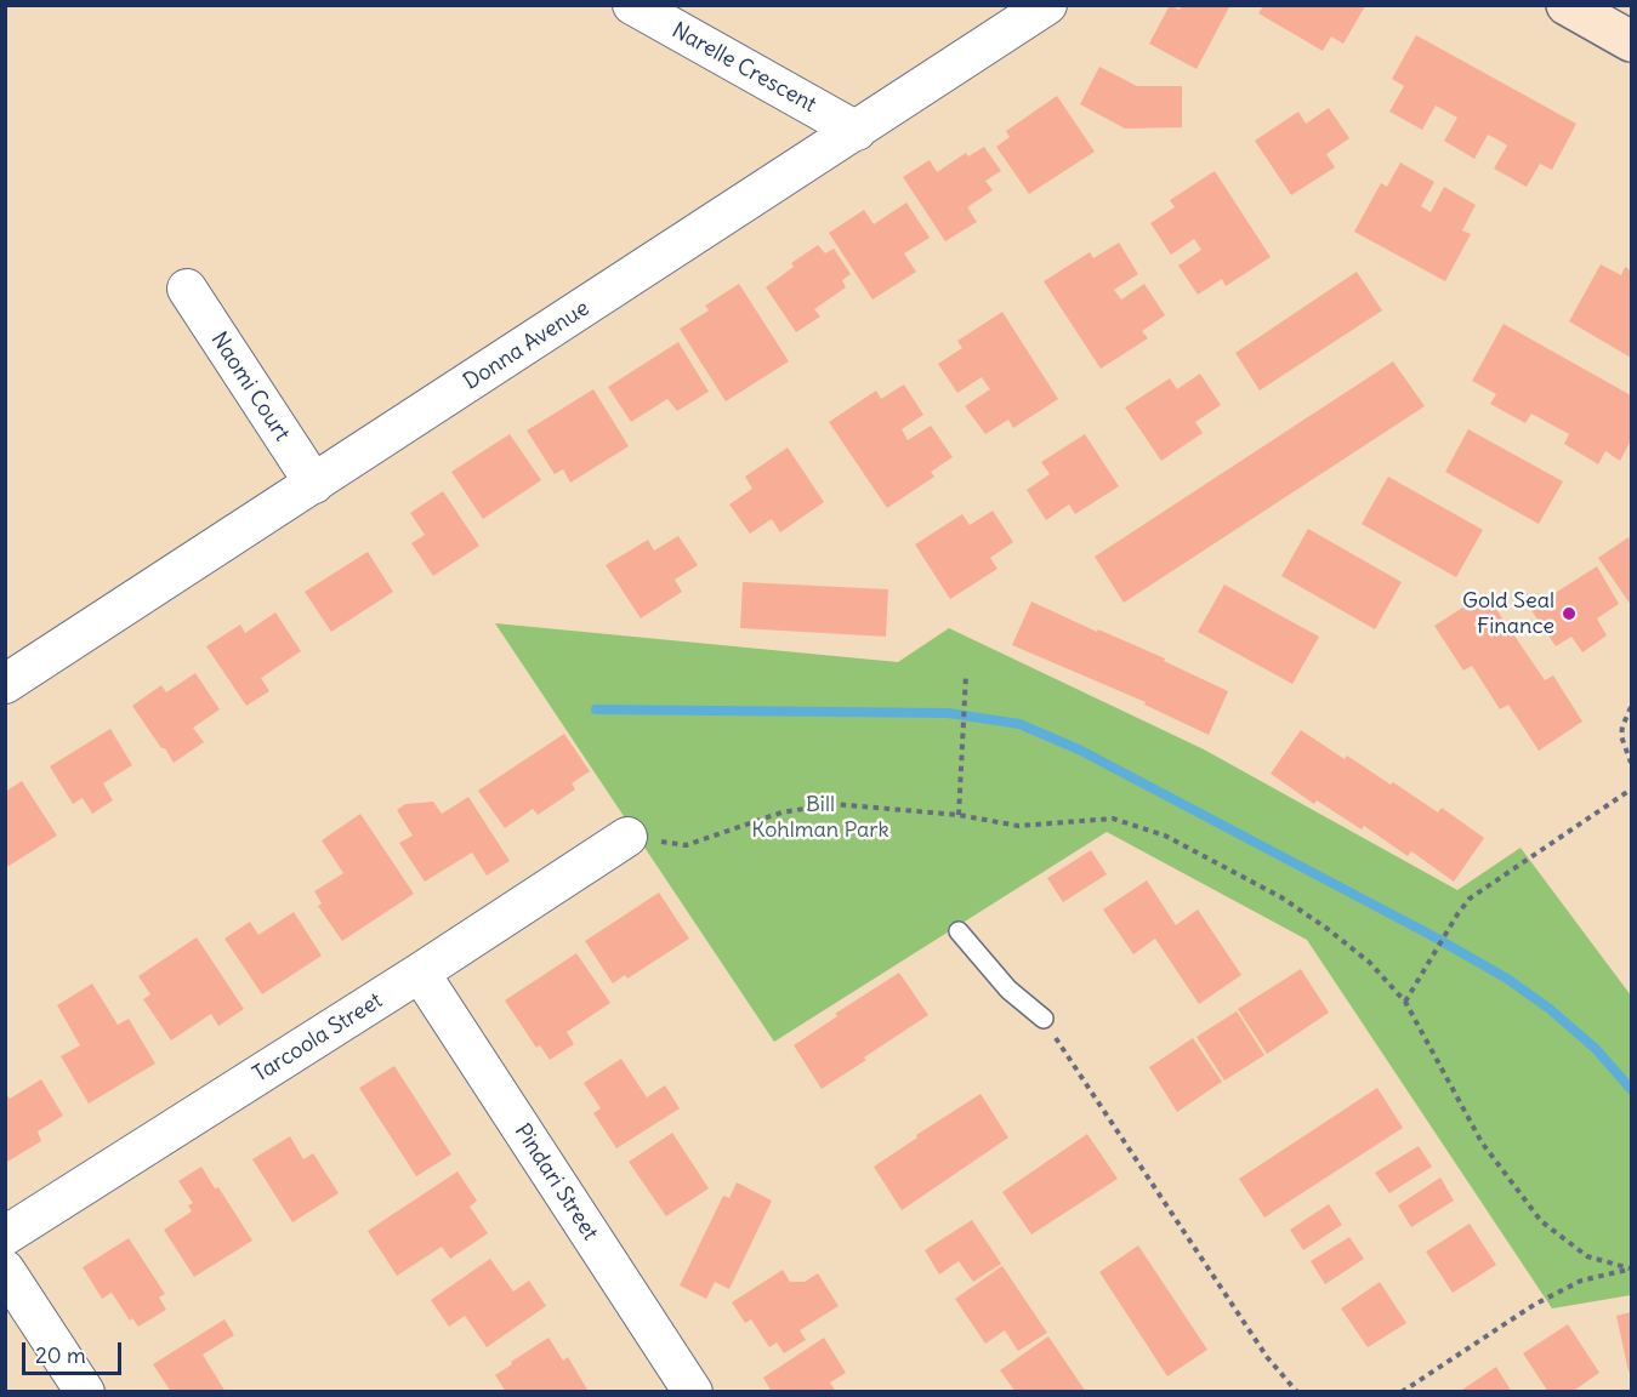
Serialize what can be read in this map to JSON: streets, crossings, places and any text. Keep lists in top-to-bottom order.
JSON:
{
  "streets": {
    "street": [
      "Narelle Crescent",
      "Donna Avenue",
      "Naomi Court",
      "Tarcoola Street",
      "Pindari Street"
    ]
  },
  "crossings": [
    ["Narelle Crescent", "Donna Avenue"],
    ["Donna Avenue", "Naomi Court"],
    ["Tarcoola Street", "Pindari Street"]
  ],
  "parks": ["Bill Kohlman Park"],
  "places": ["Gold Seal Finance"],
  "scale_bar": "20 m"
}
